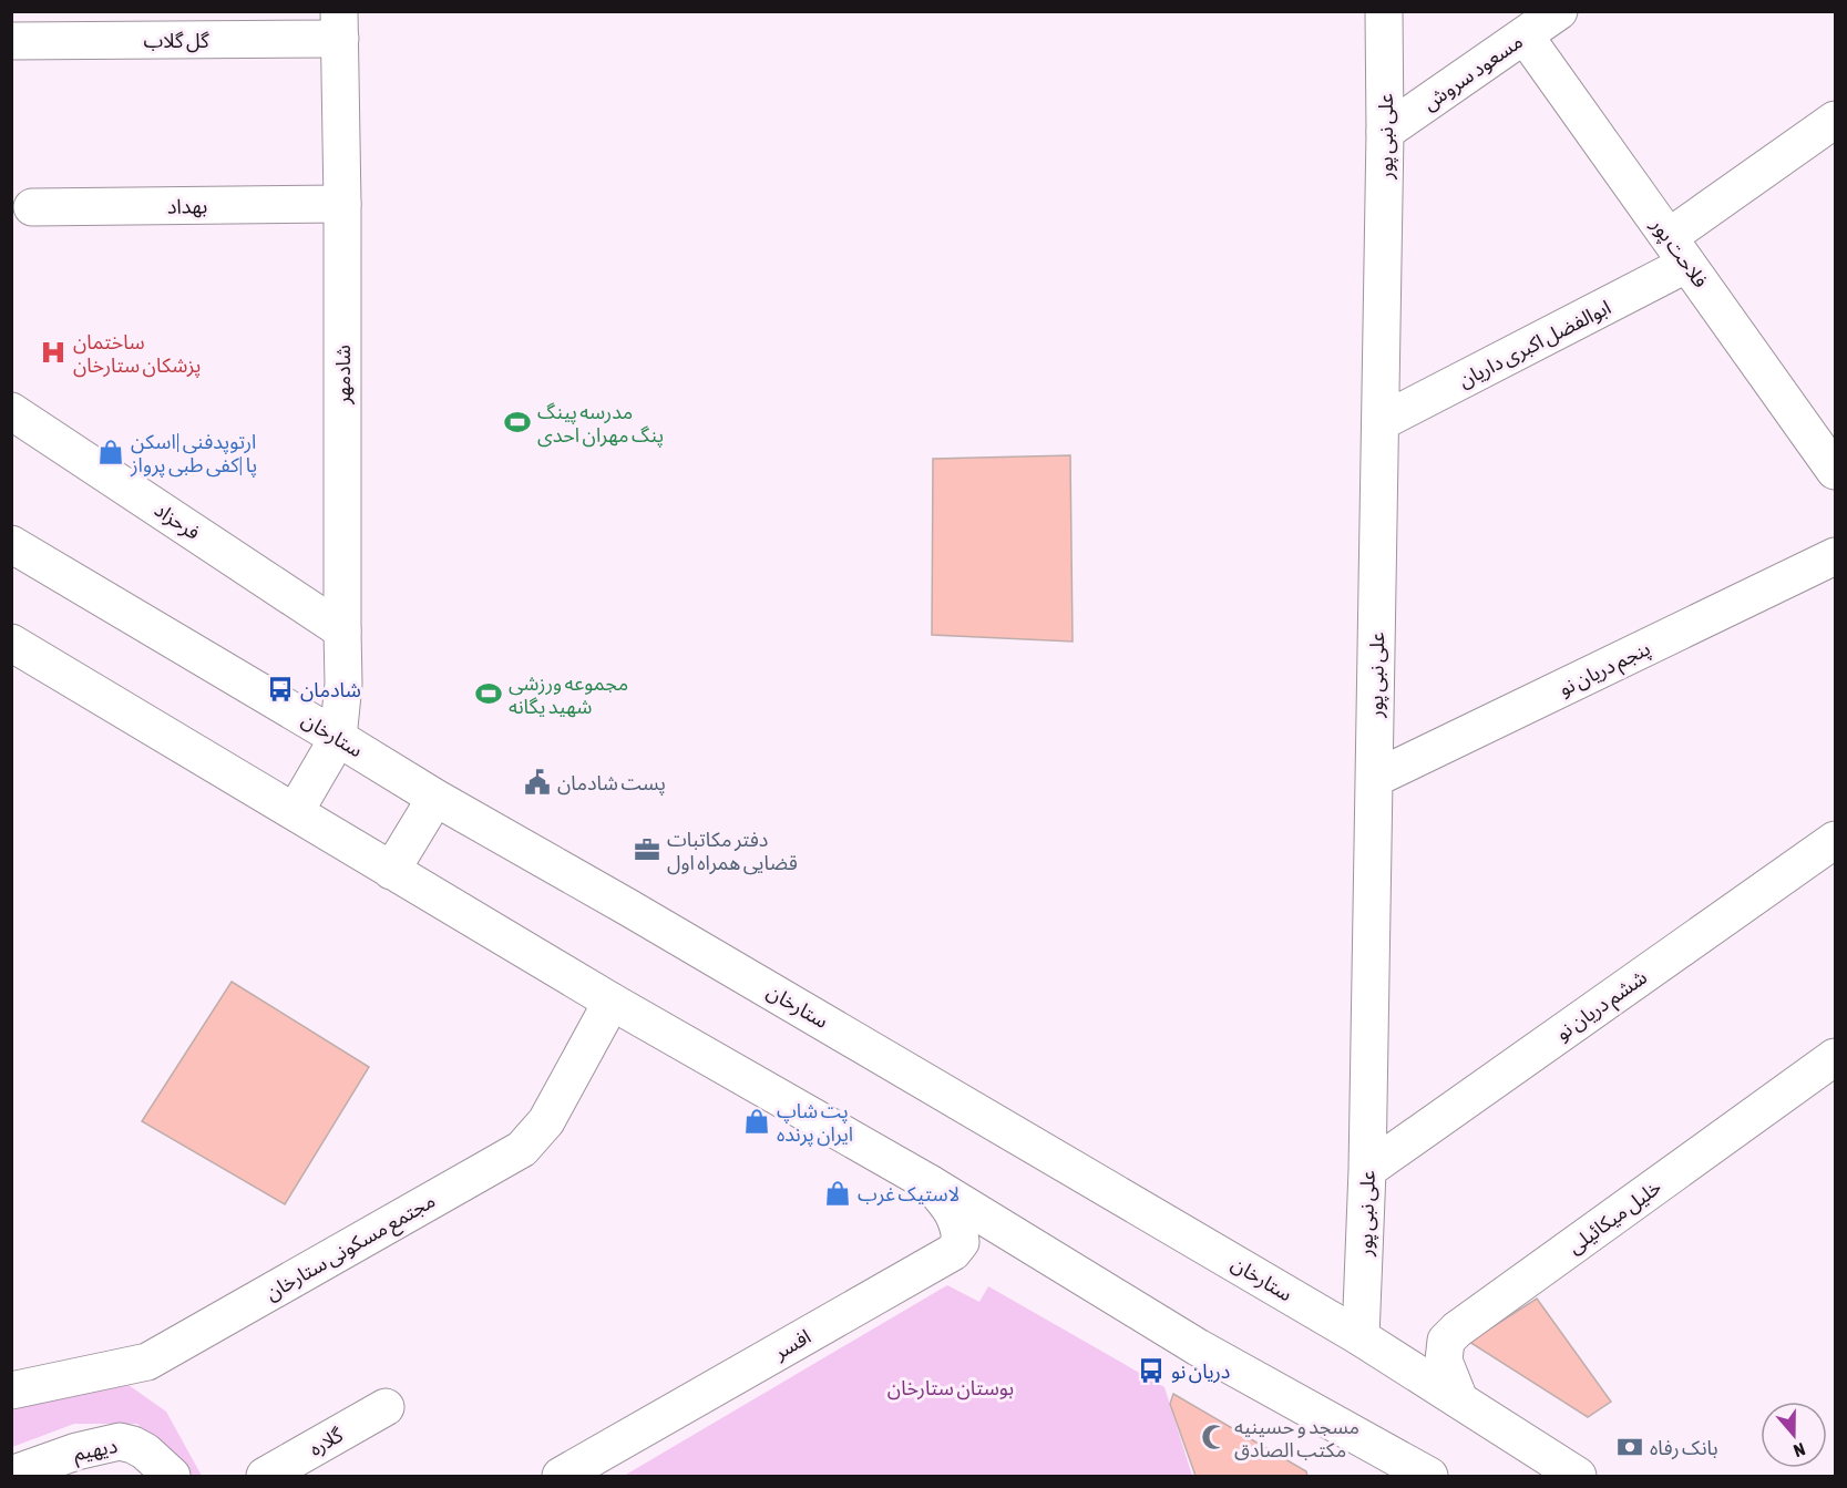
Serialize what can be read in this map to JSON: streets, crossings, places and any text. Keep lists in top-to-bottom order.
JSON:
{
  "streets": {
    "street": [
      "گل گلاب",
      "مسعود سروش",
      "علی نبی پور",
      "بهداد",
      "فلاحت پور",
      "ابوالفضل اکبری داریان",
      "شادمهر",
      "فرحزاد",
      "پنجم دریان‌ نو",
      "ستارخان",
      "ششم دریان نو",
      "خلیل میکائیلی",
      "مجتمع مسکونی ستارخان",
      "افسر",
      "گلاره",
      "دیهیم"
    ]
  },
  "crossings": [
    ["گل گلاب", "شادمهر"],
    ["مسعود سروش", "علی نبی پور"],
    ["مسعود سروش", "فلاحت پور"],
    ["علی نبی پور", "ابوالفضل اکبری داریان"],
    ["علی نبی پور", "پنجم دریان‌ نو"],
    ["علی نبی پور", "ستارخان"],
    ["علی نبی پور", "ششم دریان نو"],
    ["بهداد", "شادمهر"],
    ["فلاحت پور", "ابوالفضل اکبری داریان"],
    ["شادمهر", "فرحزاد"],
    ["شادمهر", "ستارخان"],
    ["ستارخان", "خلیل میکائیلی"]
  ],
  "parks": ["بوستان ستارخان"],
  "places": {
    "hospital": ["ساختمان پزشکان ستارخان"],
    "sports": ["مدرسه پینگ پنگ مهران احدی", "مجموعه ورزشی شهید یگانه"],
    "shop": ["ارتوپدفنی |اسکن پا |کفی طبی پرواز", "پت شاپ ایران پرنده", "لاستیک غرب"],
    "bus stop": ["شادمان", "دریان نو"],
    "public building": ["پست شادمان"],
    "office": ["دفتر مکاتبات قضایی همراه اول"],
    "mosque": ["مسجد و حسینیه مکتب الصادق"],
    "bank": ["بانک رفاه"]
  },
  "north": "bottom"
}
